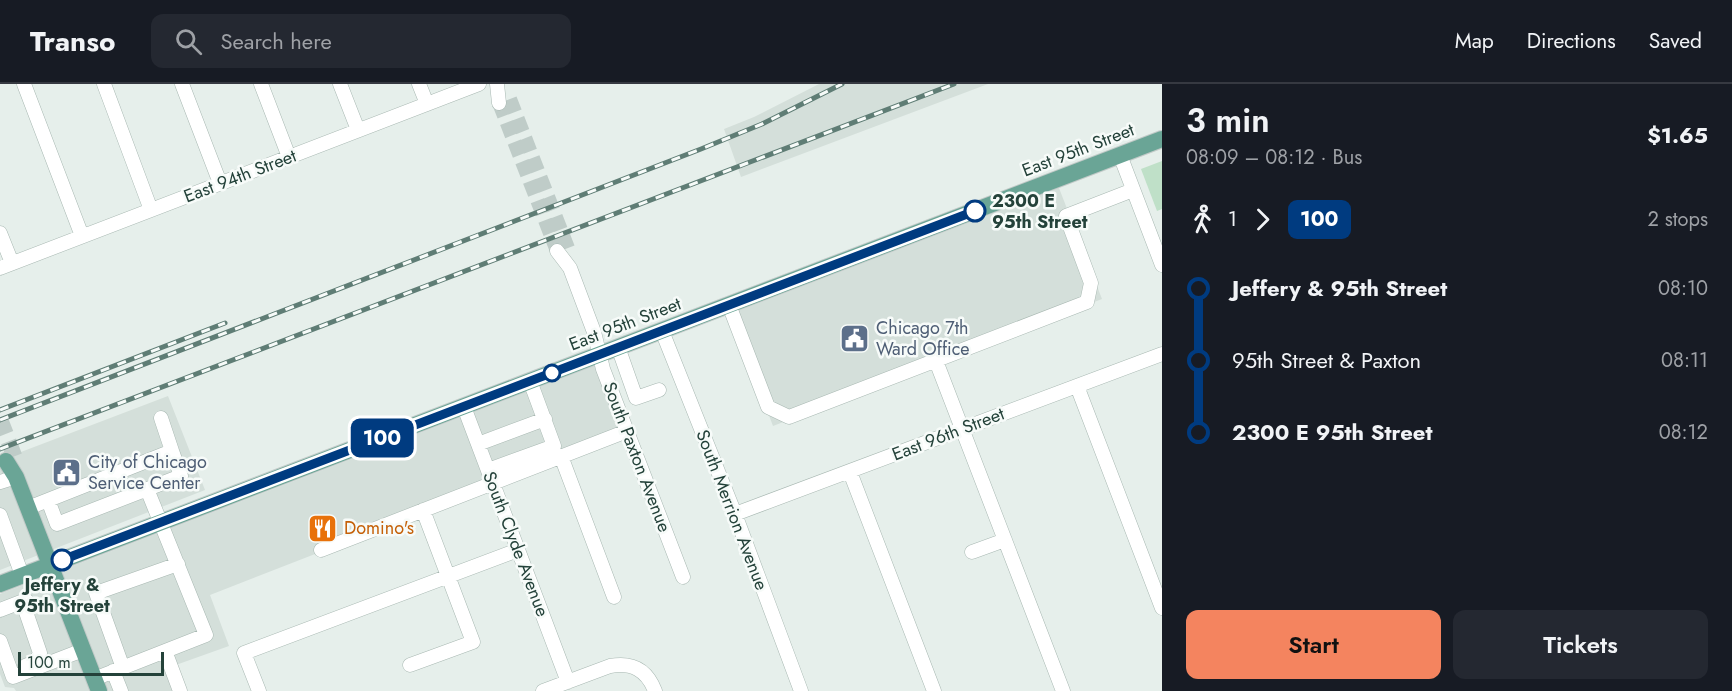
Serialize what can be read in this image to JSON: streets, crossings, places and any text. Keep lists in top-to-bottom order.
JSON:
{
  "streets": {
    "main road": ["East 95th Street"],
    "street": [
      "East 94th Street",
      "East 96th Street",
      "South Paxton Avenue",
      "South Merrion Avenue",
      "South Clyde Avenue"
    ]
  },
  "crossings": [
    ["East 95th Street", "South Paxton Avenue"],
    ["East 95th Street", "South Merrion Avenue"],
    ["East 95th Street", "South Clyde Avenue"],
    ["East 96th Street", "South Merrion Avenue"]
  ],
  "places": {
    "other": ["2300 E 95th Street", "Jeffery & 95th Street"],
    "public building": ["Chicago 7th Ward Office", "City of Chicago Service Center"],
    "restaurant": ["Domino's"]
  },
  "lines": ["bus line 100"],
  "scale_bar": "100 m",
  "page": {
    "header": "Transo",
    "search": "Search here",
    "nav": ["Map", "Directions", "Saved"],
    "on_map": "100",
    "heading": ["3 min", "08:09 – 08:12 · Bus", "$1.65"],
    "legs": ["1", "100", "2 stops"],
    "list": [
      {
        "name": "Jeffery & 95th Street",
        "value": "08:10"
      },
      {
        "name": "95th Street & Paxton",
        "value": "08:11"
      },
      {
        "name": "2300 E 95th Street",
        "value": "08:12"
      }
    ],
    "buttons": ["Start", "Tickets"],
    "scale": "100 m"
  }
}
